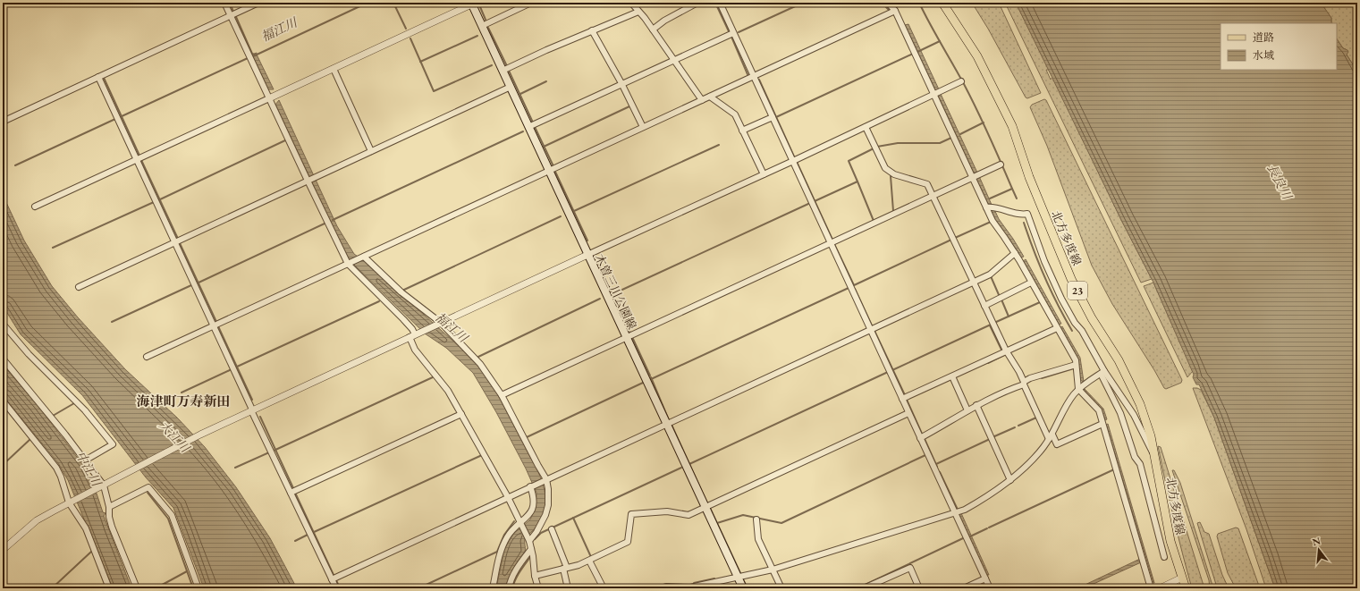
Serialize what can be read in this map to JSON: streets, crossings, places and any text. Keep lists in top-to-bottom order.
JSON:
{
  "streets": {
    "main road": ["北方多度線", "23", "木曽三川公園線"]
  },
  "districts": ["海津町万寿新田"],
  "water": [
    "福江川",
    "長良川",
    "大江川",
    "中江川"
  ],
  "legend": ["道路", "水域"],
  "north": "top"
}
